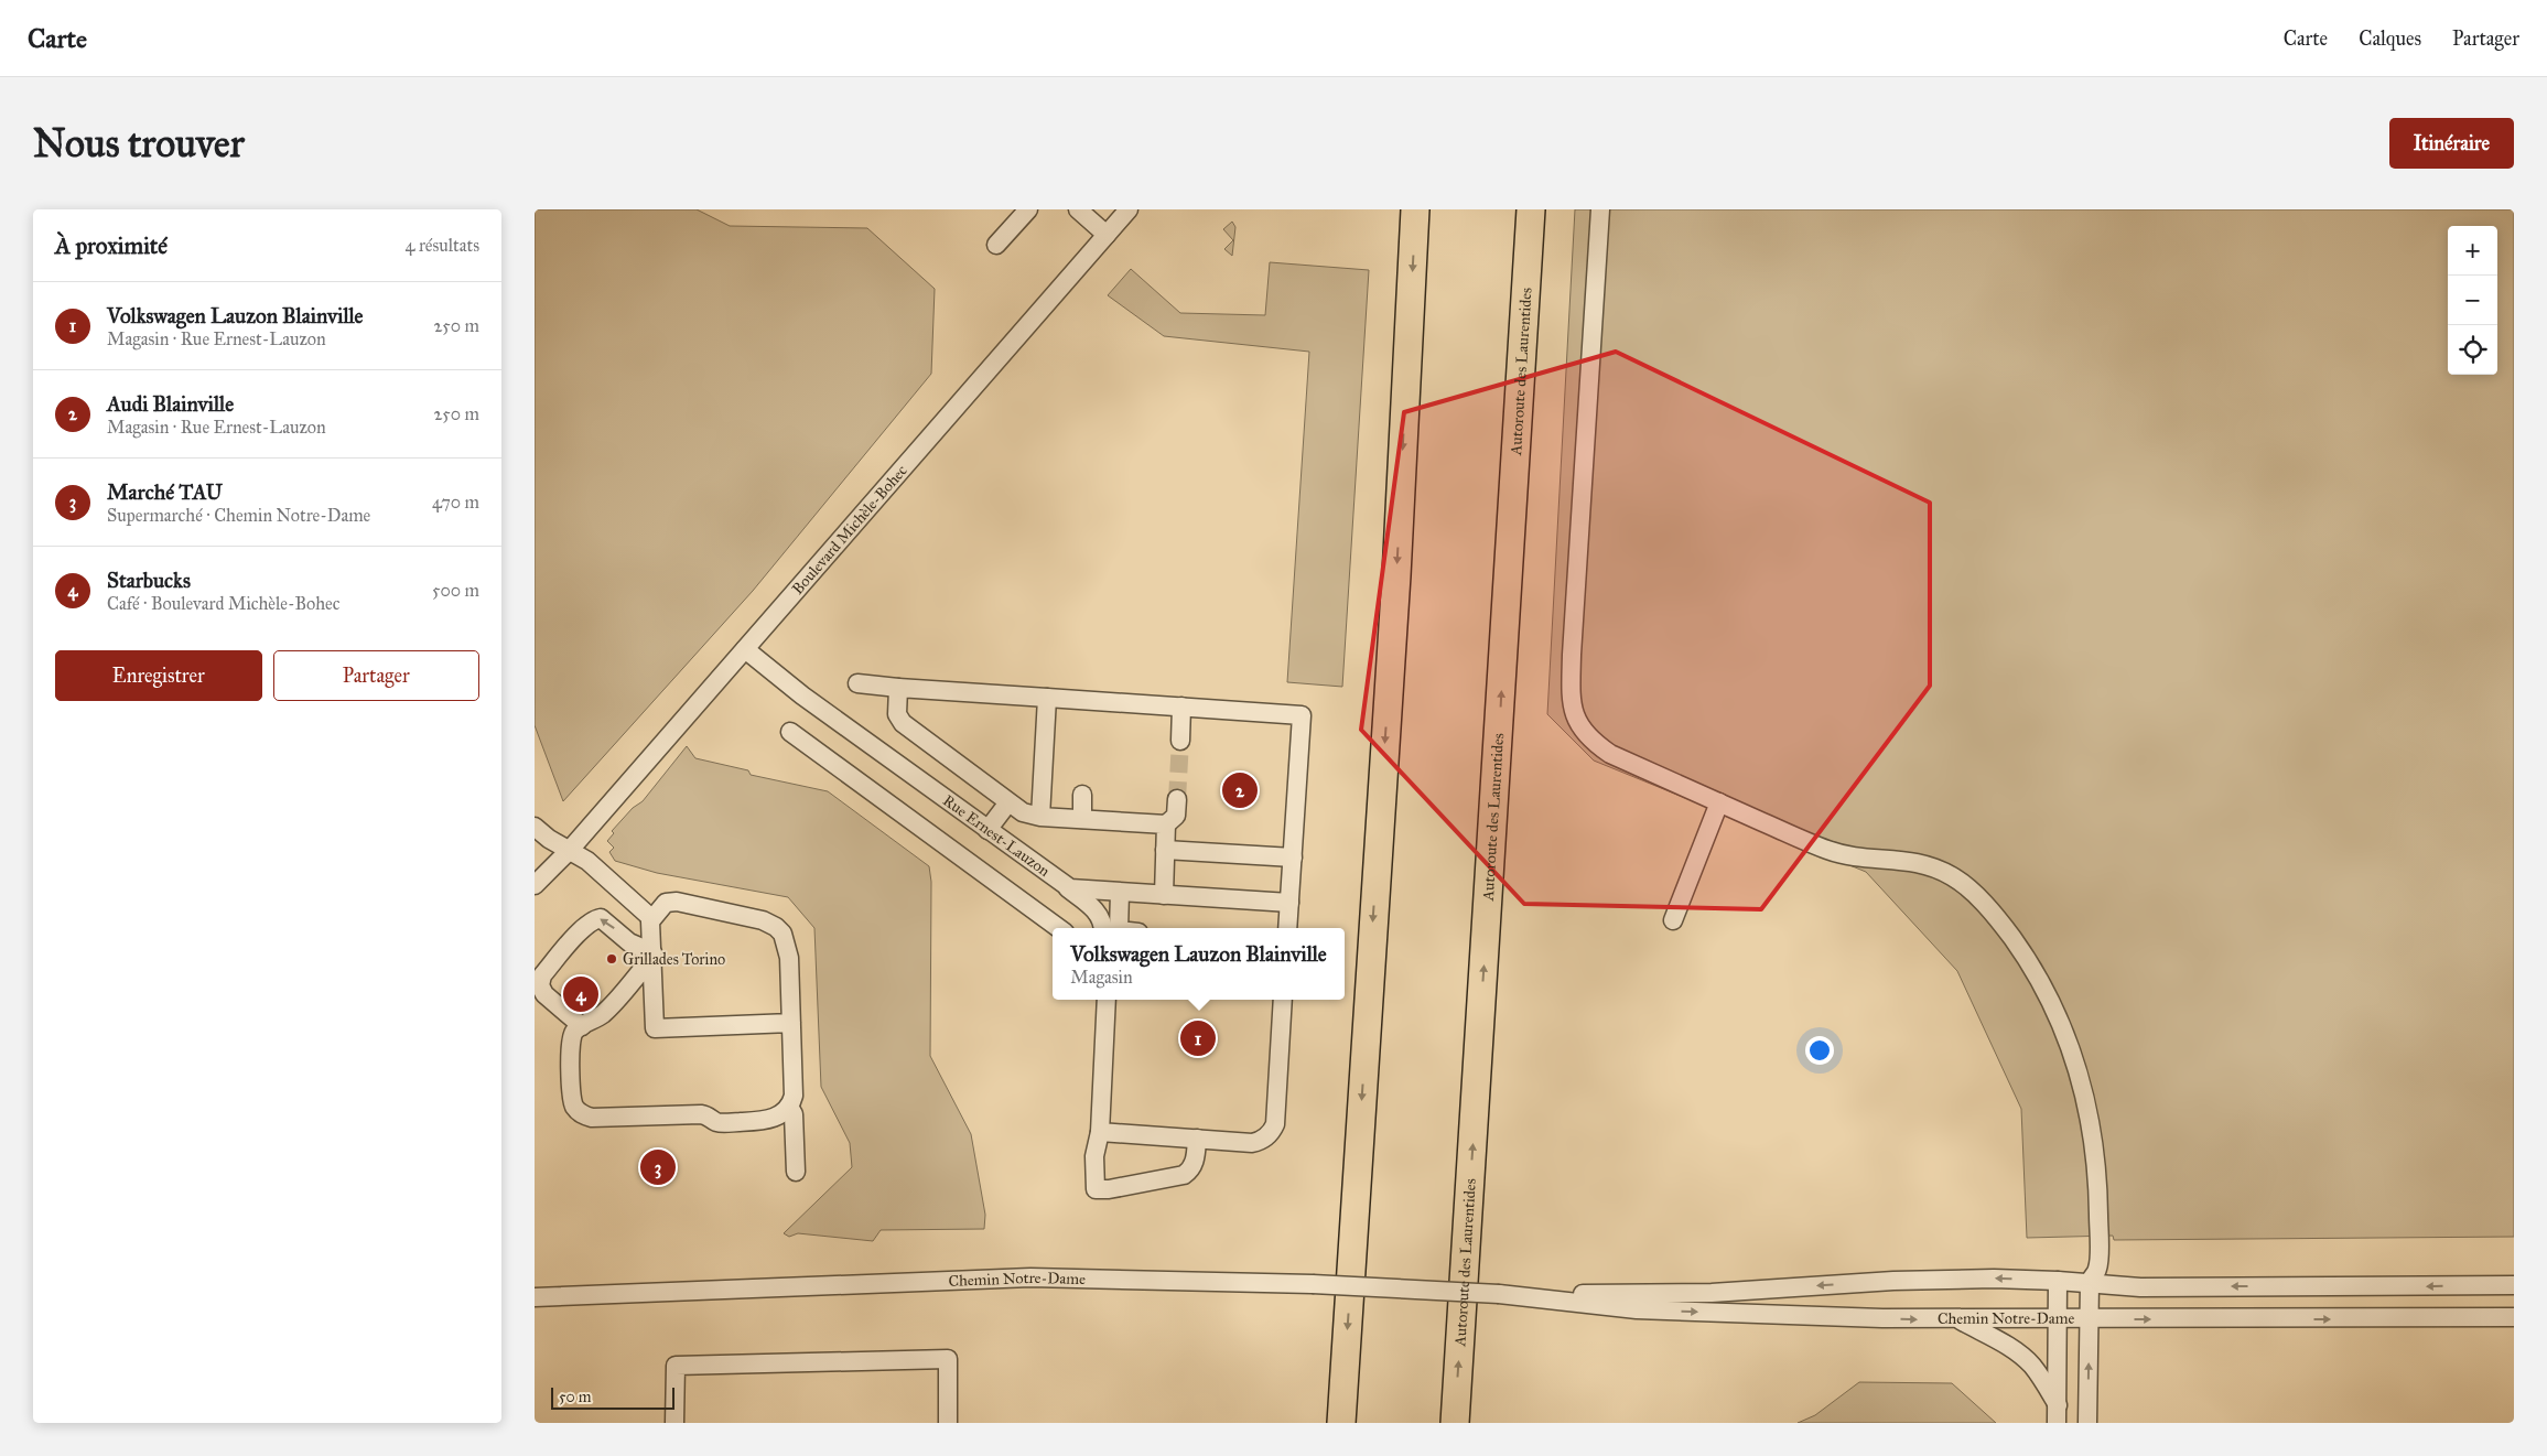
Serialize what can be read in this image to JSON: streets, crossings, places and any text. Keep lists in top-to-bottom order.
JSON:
{
  "streets": {
    "highway": ["Autoroute des Laurentides"],
    "street": ["Boulevard Michèle-Bohec", "Rue Ernest-Lauzon", "Chemin Notre-Dame"]
  },
  "crossings": [
    ["Boulevard Michèle-Bohec", "Rue Ernest-Lauzon"]
  ],
  "places": ["Grillades Torino"],
  "scale_bar": "50 m",
  "page": {
    "header": "Carte",
    "nav": ["Carte", "Calques", "Partager"],
    "buttons": [
      "Itinéraire",
      ["Enregistrer", "Partager"]
    ],
    "title": "Nous trouver",
    "heading": ["À proximité", "4 résultats"],
    "map_buttons": ["+", "−"],
    "list": [
      {
        "mark": "1",
        "name": "Volkswagen Lauzon Blainville",
        "note": "Magasin · Rue Ernest-Lauzon",
        "value": "250 m"
      },
      {
        "mark": "2",
        "name": "Audi Blainville",
        "note": "Magasin · Rue Ernest-Lauzon",
        "value": "250 m"
      },
      {
        "mark": "3",
        "name": "Marché TAU",
        "note": "Supermarché · Chemin Notre-Dame",
        "value": "470 m"
      },
      {
        "mark": "4",
        "name": "Starbucks",
        "note": "Café · Boulevard Michèle-Bohec",
        "value": "500 m"
      }
    ],
    "pins": [
      "2",
      "4",
      "1",
      "3"
    ],
    "popup": ["Volkswagen Lauzon Blainville", "Magasin"],
    "scale": "50 m"
  }
}
